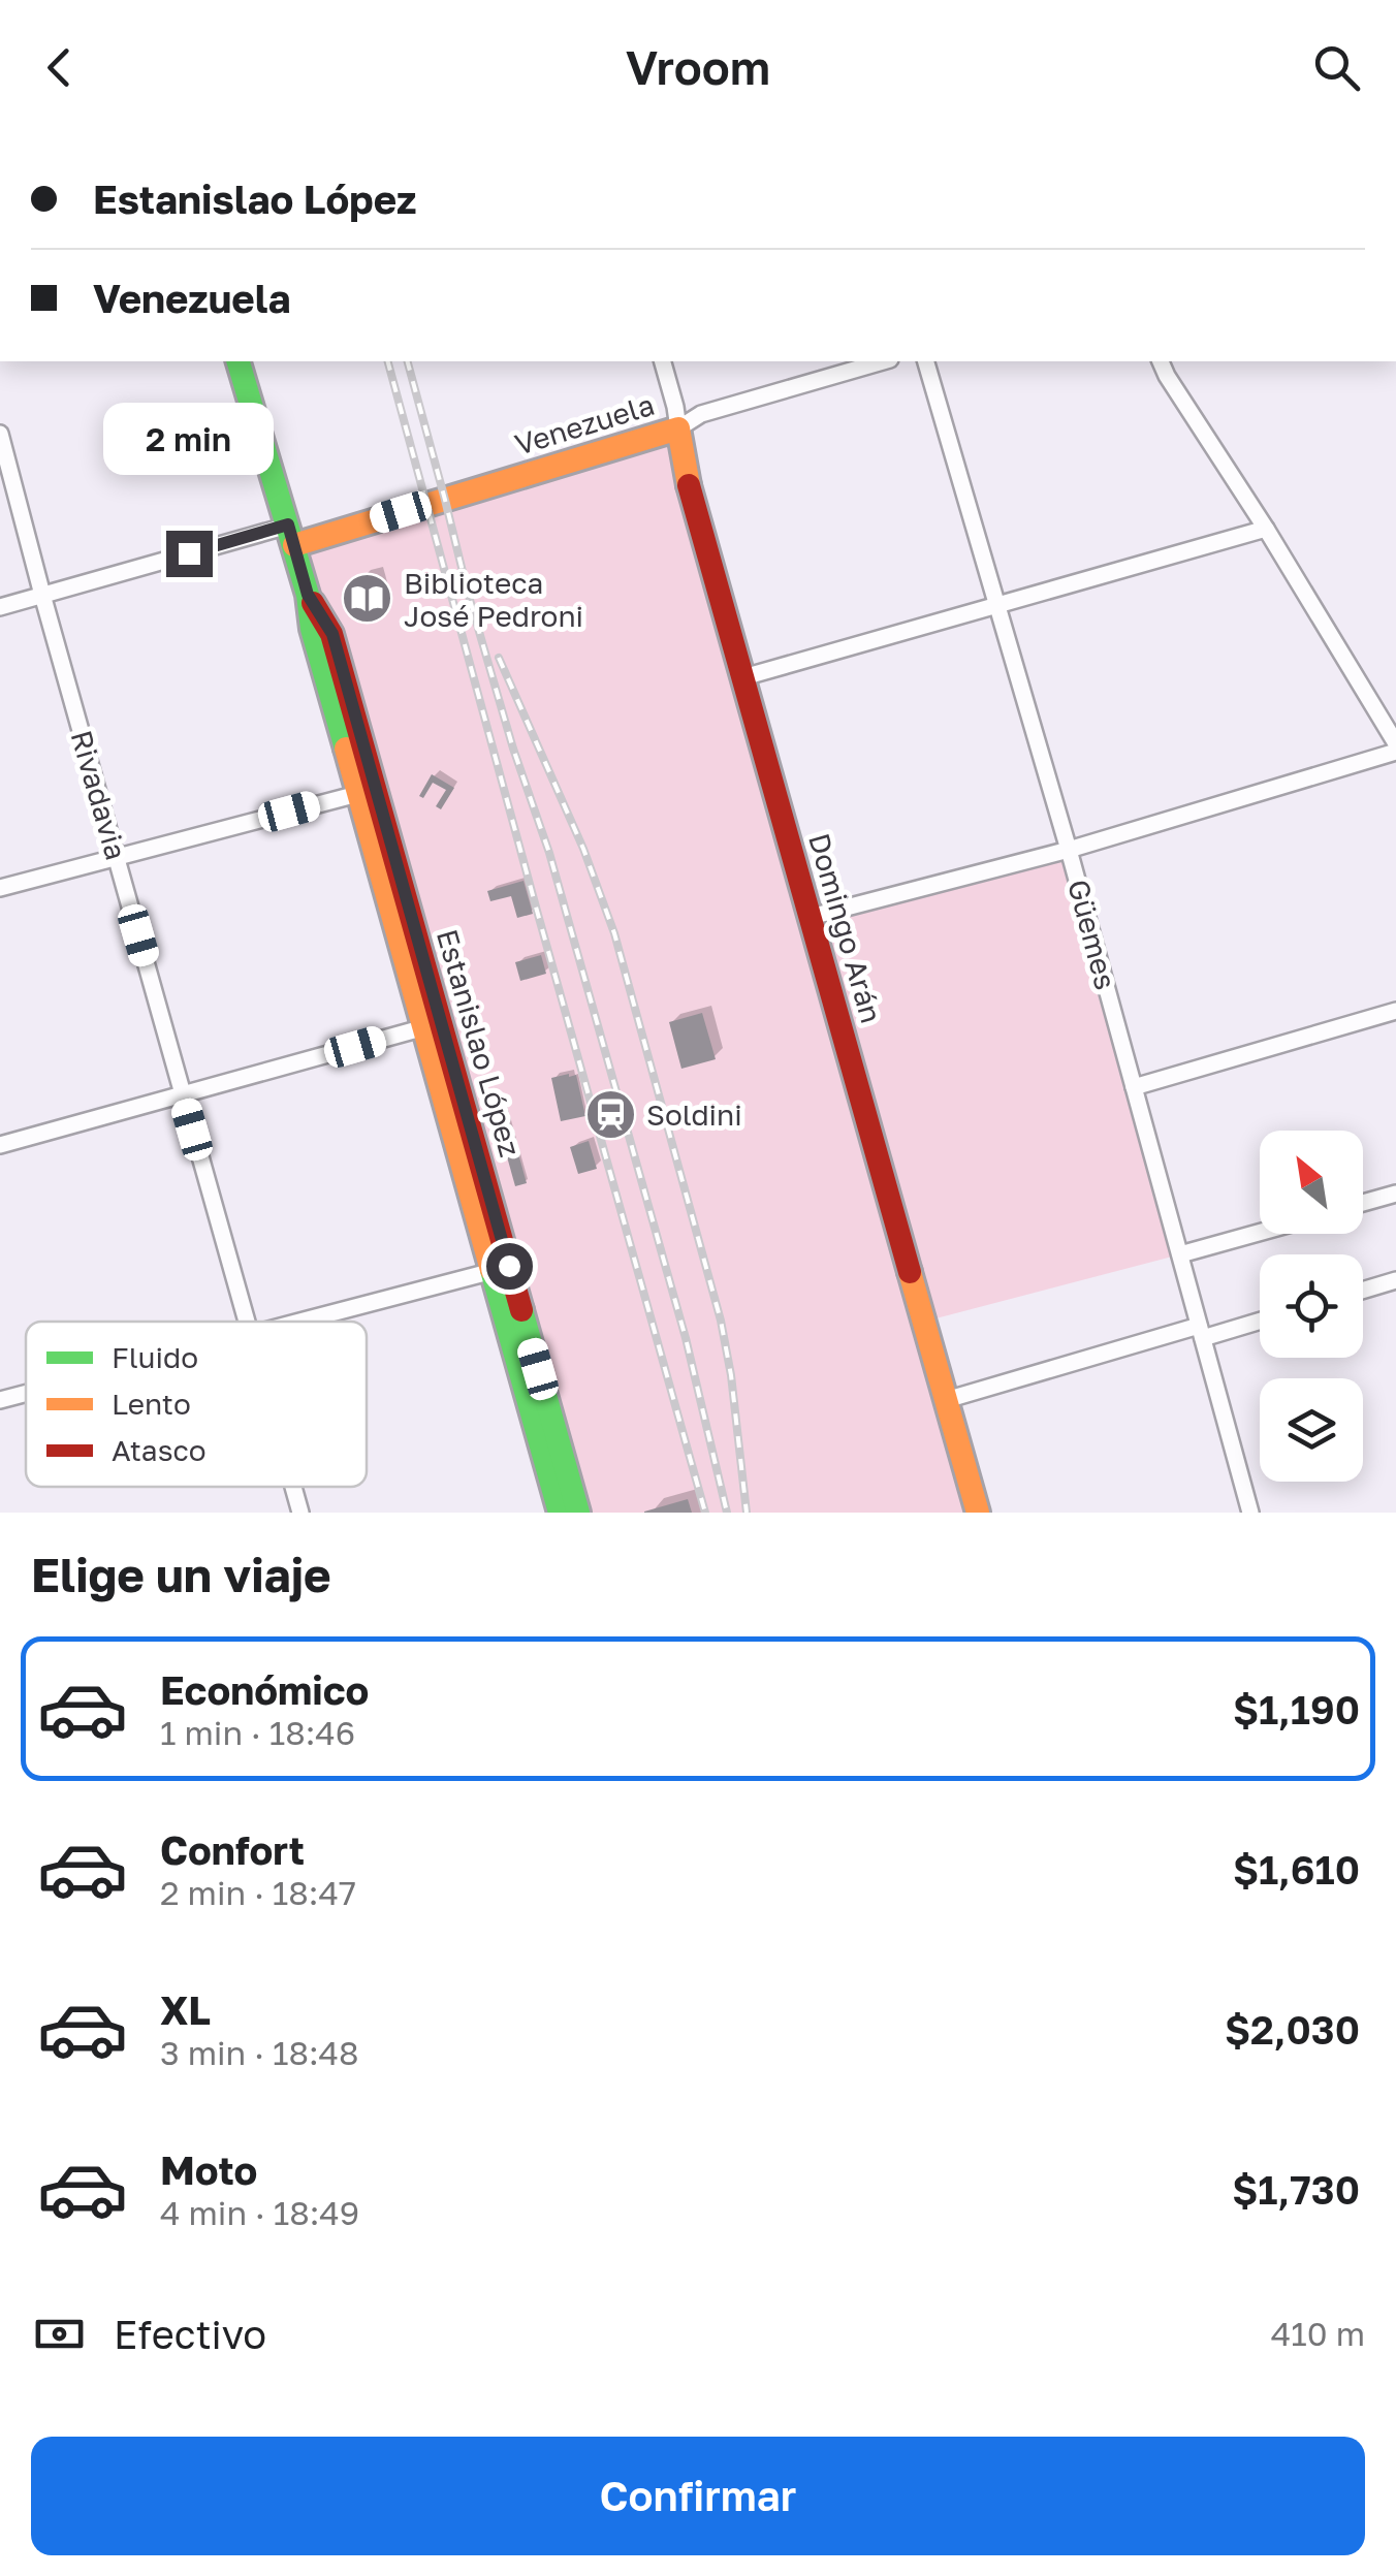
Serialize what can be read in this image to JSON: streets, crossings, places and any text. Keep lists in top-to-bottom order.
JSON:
{
  "streets": {
    "street": [
      "Venezuela",
      "Rivadavia",
      "Domingo Arán",
      "Güemes",
      "Estanislao López"
    ]
  },
  "crossings": [
    ["Venezuela", "Rivadavia"],
    ["Venezuela", "Domingo Arán"],
    ["Venezuela", "Estanislao López"]
  ],
  "places": {
    "library": ["Biblioteca José Pedroni"],
    "station": ["Soldini"]
  },
  "legend": ["Fluido", "Lento", "Atasco"],
  "north": "top left",
  "page": {
    "header": "Vroom",
    "banner": ["Estanislao López", "Venezuela"],
    "bubble": "2 min",
    "heading": "Elige un viaje",
    "list": [
      {
        "name": "Económico",
        "note": "1 min · 18:46",
        "value": "$1,190"
      },
      {
        "name": "Confort",
        "note": "2 min · 18:47",
        "value": "$1,610"
      },
      {
        "name": "XL",
        "note": "3 min · 18:48",
        "value": "$2,030"
      },
      {
        "name": "Moto",
        "note": "4 min · 18:49",
        "value": "$1,730"
      }
    ],
    "pay": ["Efectivo", "410 m"],
    "buttons": "Confirmar"
  }
}
